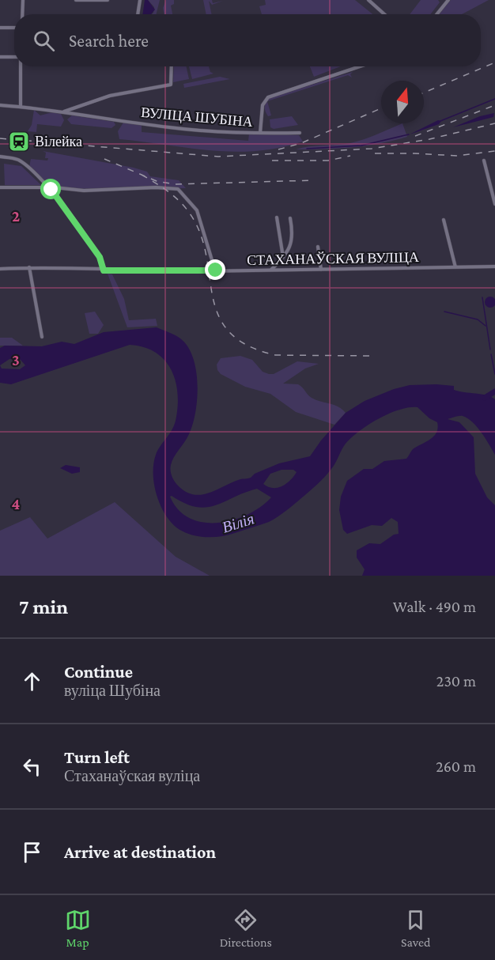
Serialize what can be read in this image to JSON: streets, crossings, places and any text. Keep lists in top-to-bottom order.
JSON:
{
  "streets": {
    "street": ["ВУЛІЦА ШУБІНА", "СТАХАНАЎСКАЯ ВУЛІЦА"]
  },
  "water": ["Вілія"],
  "places": {
    "station": ["Вілейка"]
  },
  "north": "top",
  "page": {
    "search": "Search here",
    "heading": ["7 min", "Walk · 490 m"],
    "list": [
      ["Continue", "вуліца Шубіна", "230 m"],
      ["Turn left", "Стаханаўская вуліца", "260 m"],
      "Arrive at destination"
    ],
    "nav": ["Map", "Directions", "Saved"]
  },
  "grid": {
    "rows": ["2", "3", "4"]
  }
}
